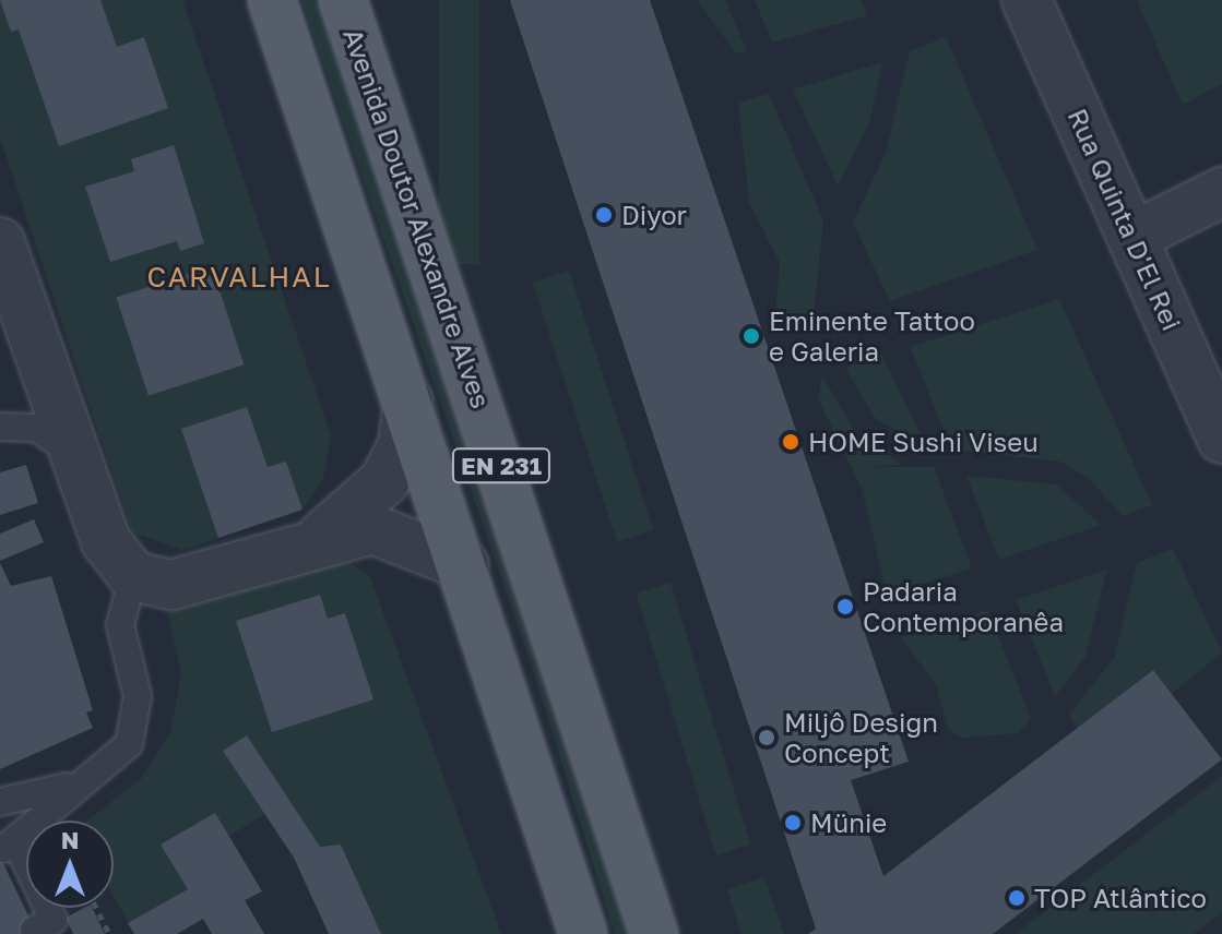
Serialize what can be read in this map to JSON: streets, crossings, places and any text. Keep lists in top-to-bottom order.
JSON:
{
  "streets": {
    "main road": ["Avenida Doutor Alexandre Alves", "EN 231"],
    "street": ["Rua Quinta D'El Rei"]
  },
  "districts": ["CARVALHAL"],
  "places": [
    "Diyor",
    "Eminente Tattoo e Galeria",
    "HOME Sushi Viseu",
    "Padaria Contemporanêa",
    "Miljô Design Concept",
    "Münie",
    "TOP Atlântico"
  ],
  "north": "top"
}
